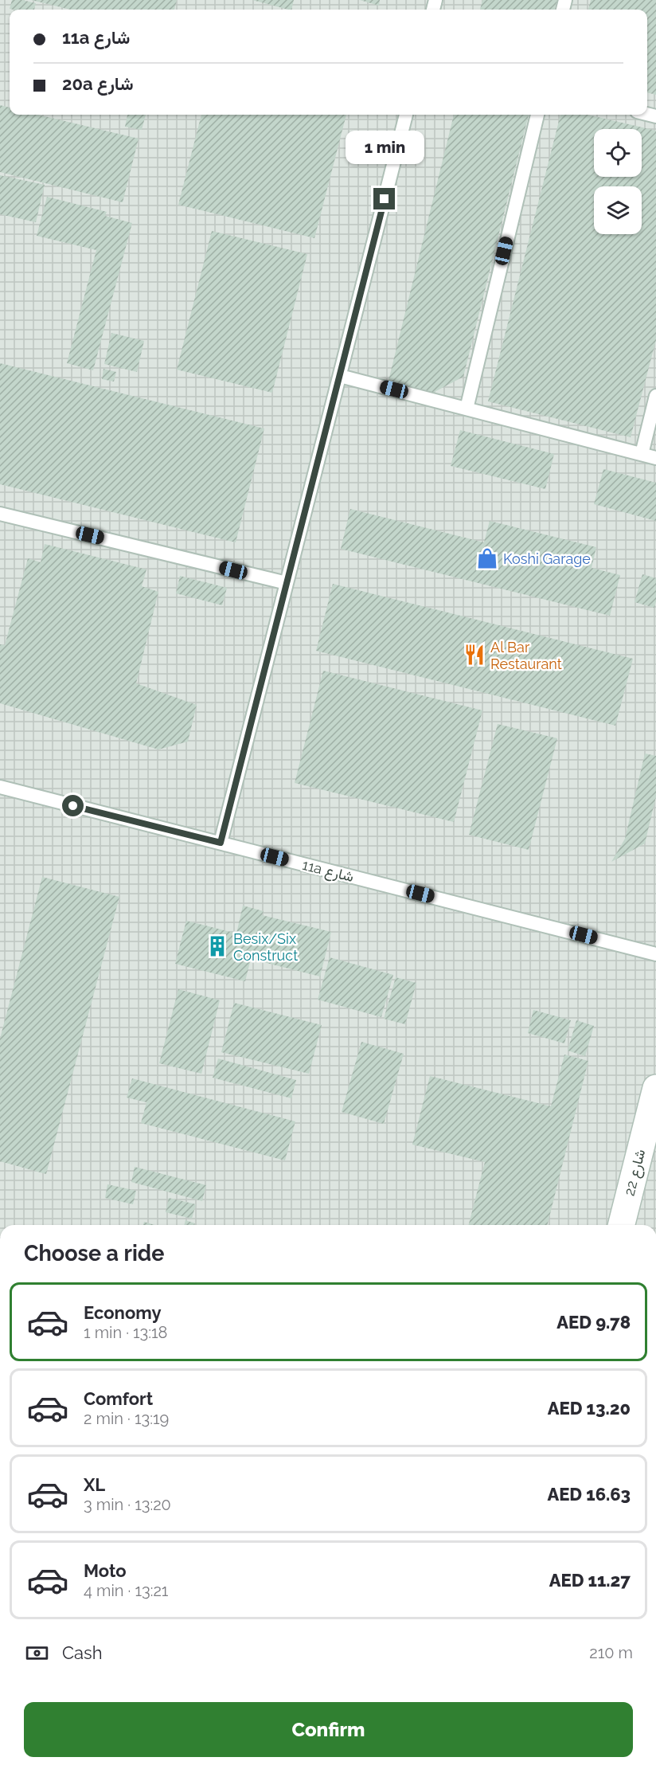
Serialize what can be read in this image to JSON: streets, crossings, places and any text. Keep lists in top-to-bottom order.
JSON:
{
  "streets": {
    "street": ["شارع 22"],
    "lane": ["11a شارع"]
  },
  "places": {
    "shop": ["Koshi Garage"],
    "restaurant": ["Al Bar Restaurant"],
    "building": ["Besix/Six Construct"]
  },
  "page": {
    "banner": ["11a شارع", "20a شارع"],
    "bubble": "1 min",
    "heading": "Choose a ride",
    "list": [
      {
        "name": "Economy",
        "note": "1 min · 13:18",
        "value": "AED 9.78"
      },
      {
        "name": "Comfort",
        "note": "2 min · 13:19",
        "value": "AED 13.20"
      },
      {
        "name": "XL",
        "note": "3 min · 13:20",
        "value": "AED 16.63"
      },
      {
        "name": "Moto",
        "note": "4 min · 13:21",
        "value": "AED 11.27"
      }
    ],
    "pay": ["Cash", "210 m"],
    "buttons": "Confirm"
  }
}
